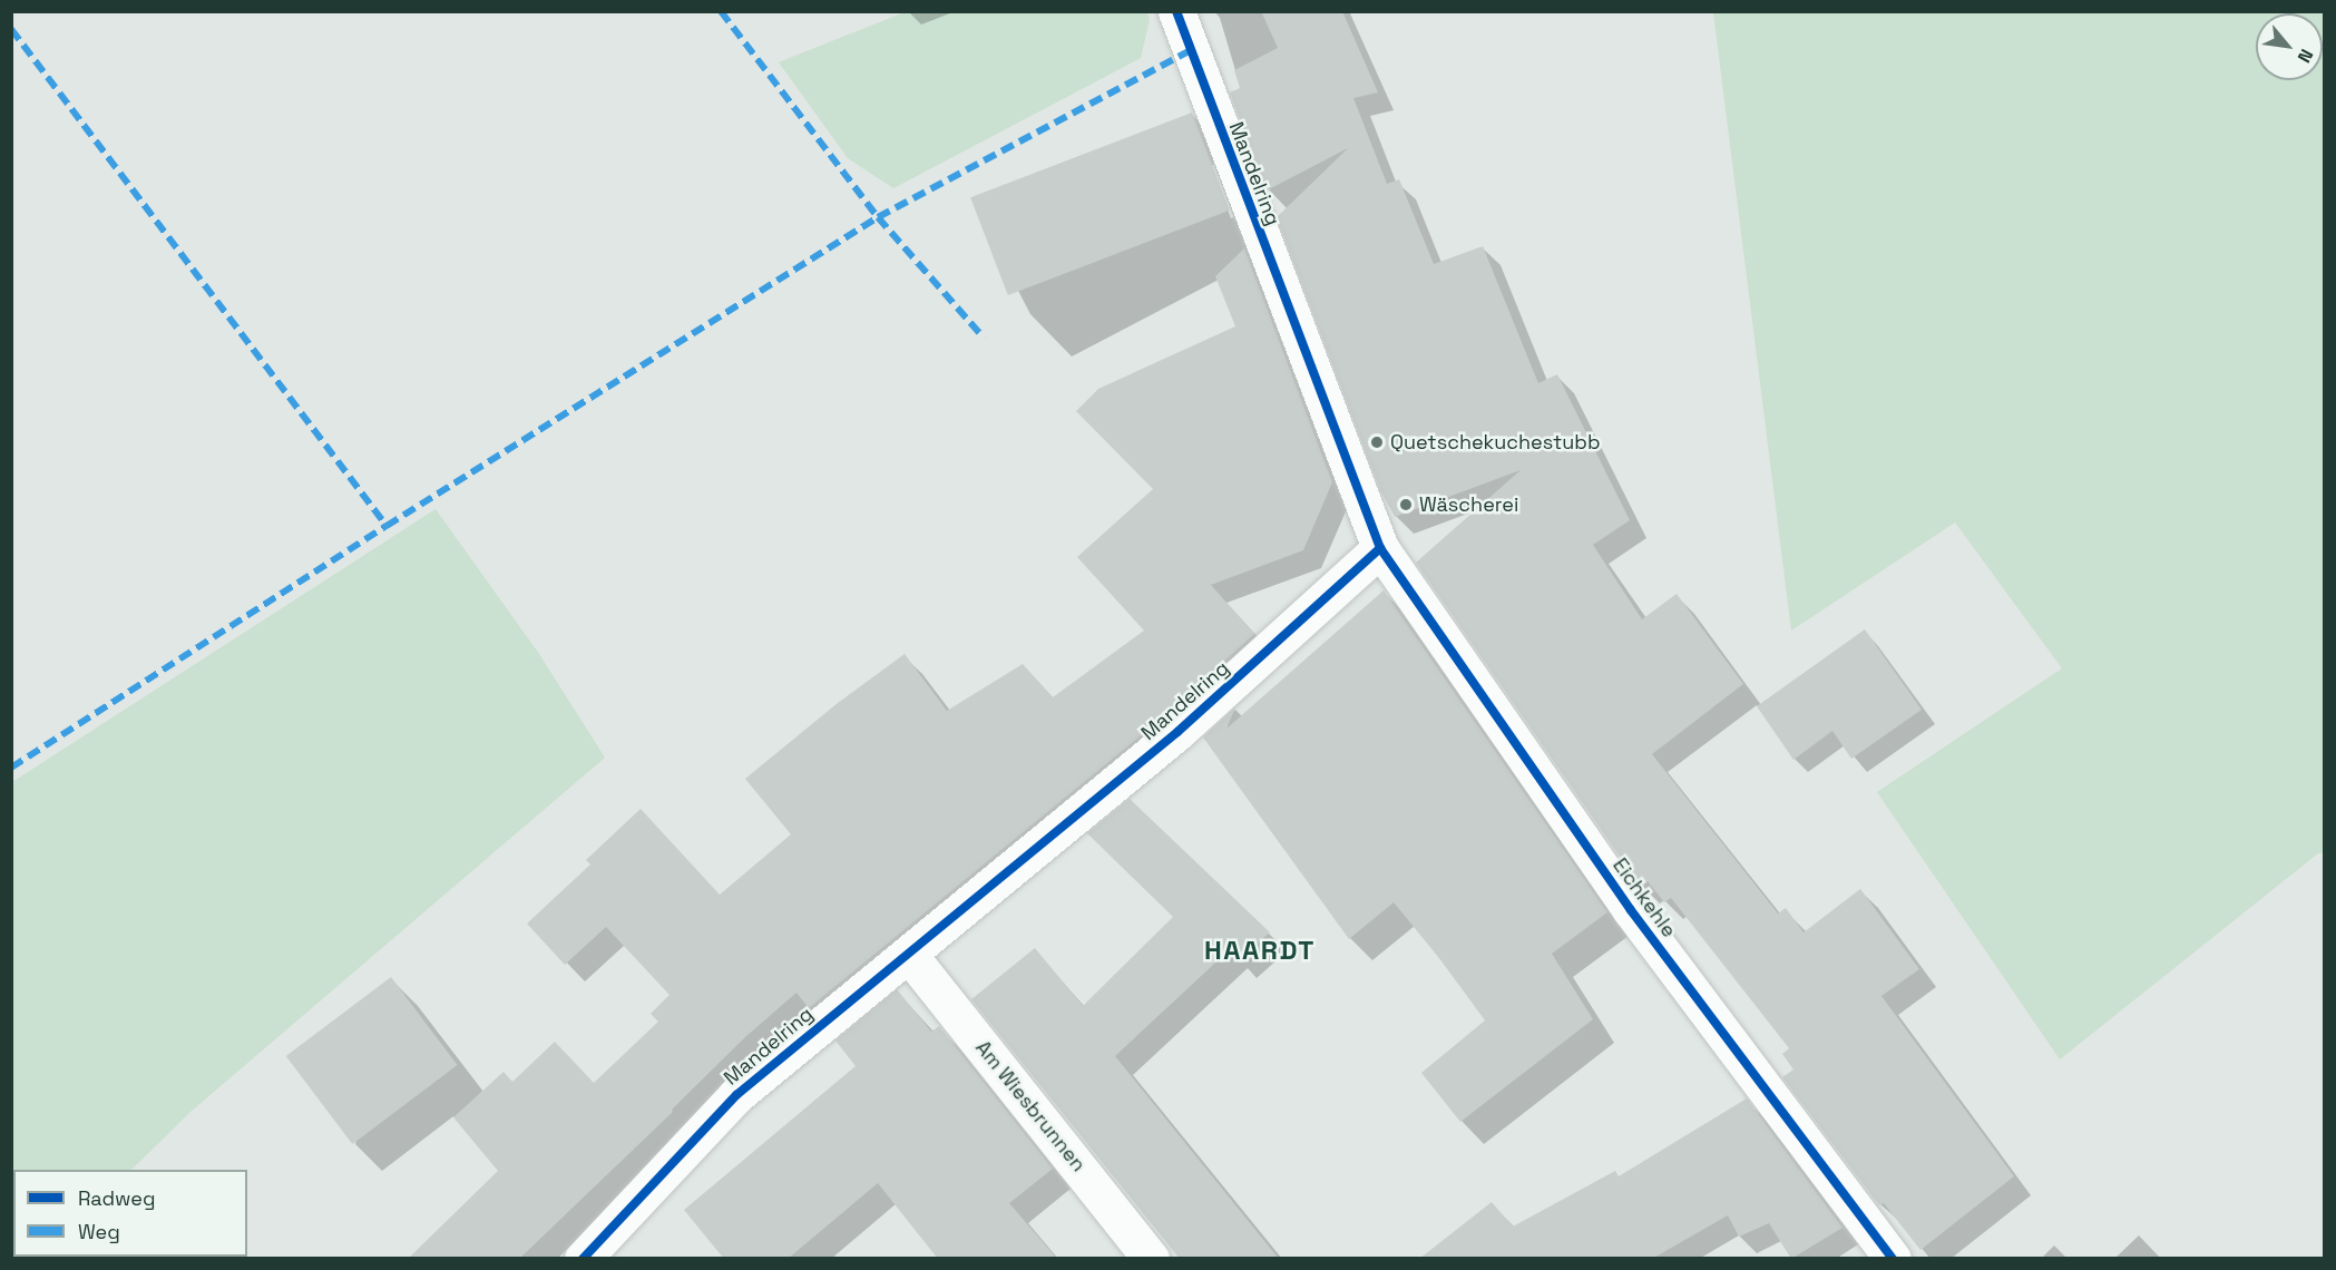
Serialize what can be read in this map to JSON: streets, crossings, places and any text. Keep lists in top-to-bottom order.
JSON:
{
  "streets": {
    "street": ["Mandelring", "Eichkehle", "Am Wiesbrunnen"]
  },
  "crossings": [
    ["Mandelring", "Eichkehle"],
    ["Mandelring", "Am Wiesbrunnen"]
  ],
  "districts": ["HAARDT"],
  "places": ["Quetschekuchestubb", "Wäscherei"],
  "legend": ["Radweg", "Weg"],
  "north": "bottom right"
}
